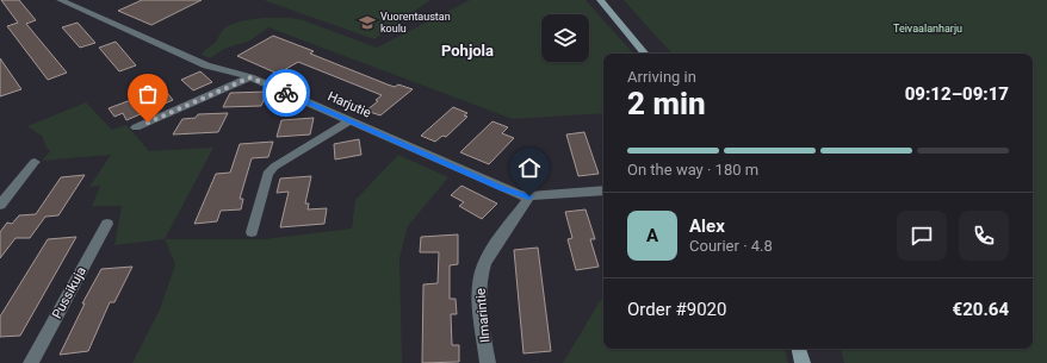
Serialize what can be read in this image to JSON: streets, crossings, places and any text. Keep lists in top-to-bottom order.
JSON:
{
  "streets": {
    "street": ["Harjutie", "Pussikuja", "Ilmarintie"]
  },
  "crossings": [
    ["Harjutie", "Ilmarintie"]
  ],
  "districts": ["Pohjola"],
  "parks": ["Teivaalanharju"],
  "places": {
    "school or university": ["Vuorentaustan koulu"]
  },
  "page": {
    "heading": ["2 min", "Arriving in", "09:12–09:17"],
    "panel": [
      "Alex",
      "Courier · 4.8",
      "Order #9020",
      "€20.64"
    ],
    "bar": "On the way · 180 m",
    "round": "A"
  }
}
